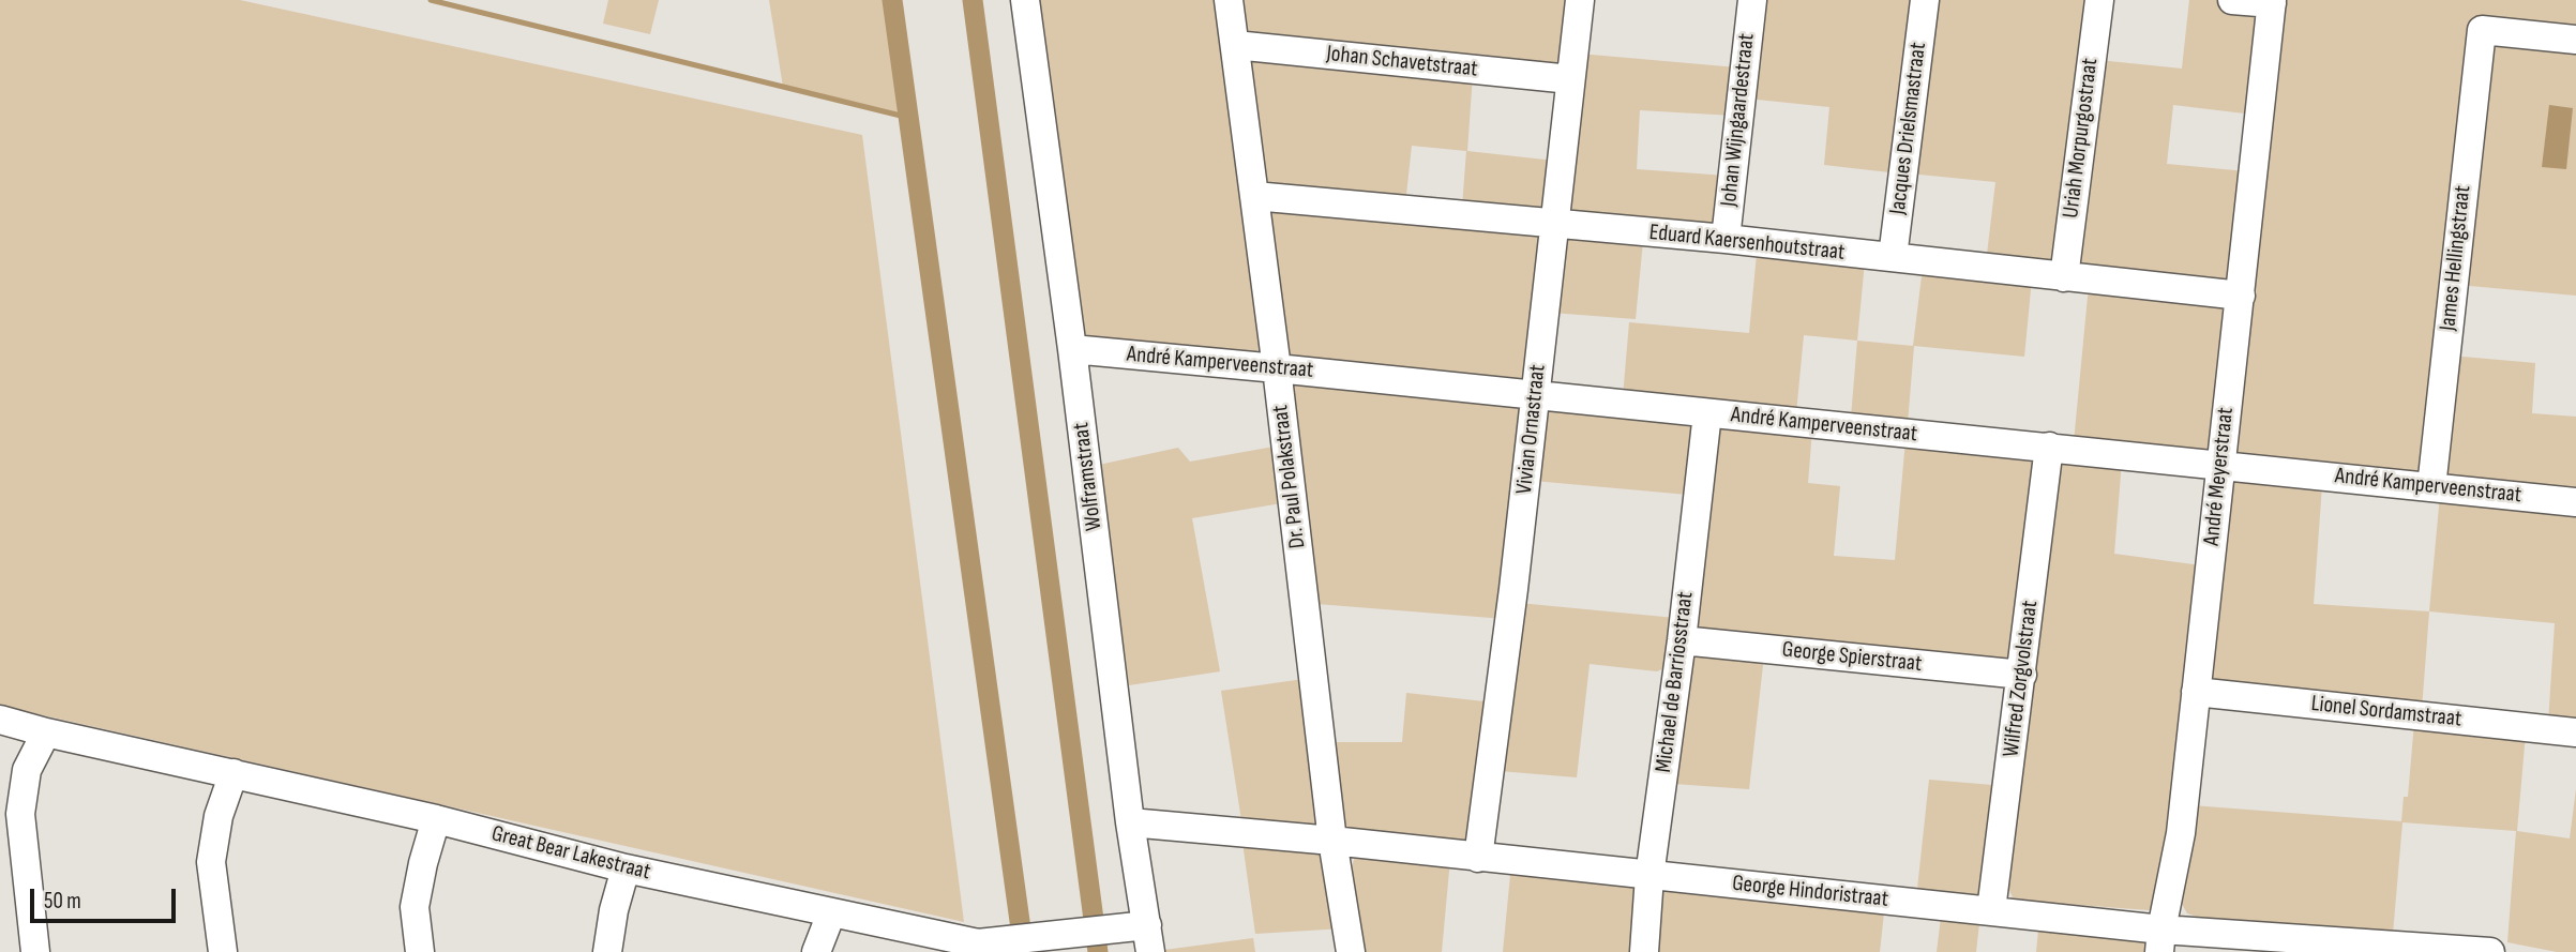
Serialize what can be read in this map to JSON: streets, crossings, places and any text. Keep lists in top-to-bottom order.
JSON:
{
  "streets": {
    "street": [
      "Johan Schavetstraat",
      "Johan Wijngaardestraat",
      "Jacques Drielsmastraat",
      "Uriah Morpurgostraat",
      "Eduard Kaersenhoutstraat",
      "James Hellingstraat",
      "André Kamperveenstraat",
      "Vivian Ornastraat",
      "Wolframstraat",
      "Dr. Paul Polakstraat",
      "André Meyerstraat",
      "George Spierstraat",
      "Wilfred Zorgvolstraat",
      "Michael de Barriosstraat",
      "Lionel Sordamstraat",
      "Great Bear Lakestraat",
      "George Hindoristraat"
    ]
  },
  "crossings": [
    ["Johan Schavetstraat", "Vivian Ornastraat"],
    ["Johan Schavetstraat", "Dr. Paul Polakstraat"],
    ["Johan Wijngaardestraat", "Eduard Kaersenhoutstraat"],
    ["Jacques Drielsmastraat", "Eduard Kaersenhoutstraat"],
    ["Uriah Morpurgostraat", "Eduard Kaersenhoutstraat"],
    ["Eduard Kaersenhoutstraat", "Vivian Ornastraat"],
    ["Eduard Kaersenhoutstraat", "Dr. Paul Polakstraat"],
    ["Eduard Kaersenhoutstraat", "André Meyerstraat"],
    ["James Hellingstraat", "André Kamperveenstraat"],
    ["André Kamperveenstraat", "Vivian Ornastraat"],
    ["André Kamperveenstraat", "Wolframstraat"],
    ["André Kamperveenstraat", "Dr. Paul Polakstraat"],
    ["André Kamperveenstraat", "André Meyerstraat"],
    ["André Kamperveenstraat", "Wilfred Zorgvolstraat"],
    ["André Kamperveenstraat", "Michael de Barriosstraat"],
    ["Vivian Ornastraat", "George Hindoristraat"],
    ["Wolframstraat", "Great Bear Lakestraat"],
    ["Wolframstraat", "George Hindoristraat"],
    ["Dr. Paul Polakstraat", "George Hindoristraat"],
    ["André Meyerstraat", "Lionel Sordamstraat"],
    ["André Meyerstraat", "George Hindoristraat"],
    ["George Spierstraat", "Wilfred Zorgvolstraat"],
    ["George Spierstraat", "Michael de Barriosstraat"],
    ["Wilfred Zorgvolstraat", "George Hindoristraat"],
    ["Michael de Barriosstraat", "George Hindoristraat"]
  ],
  "scale_bar": "50 m"
}
